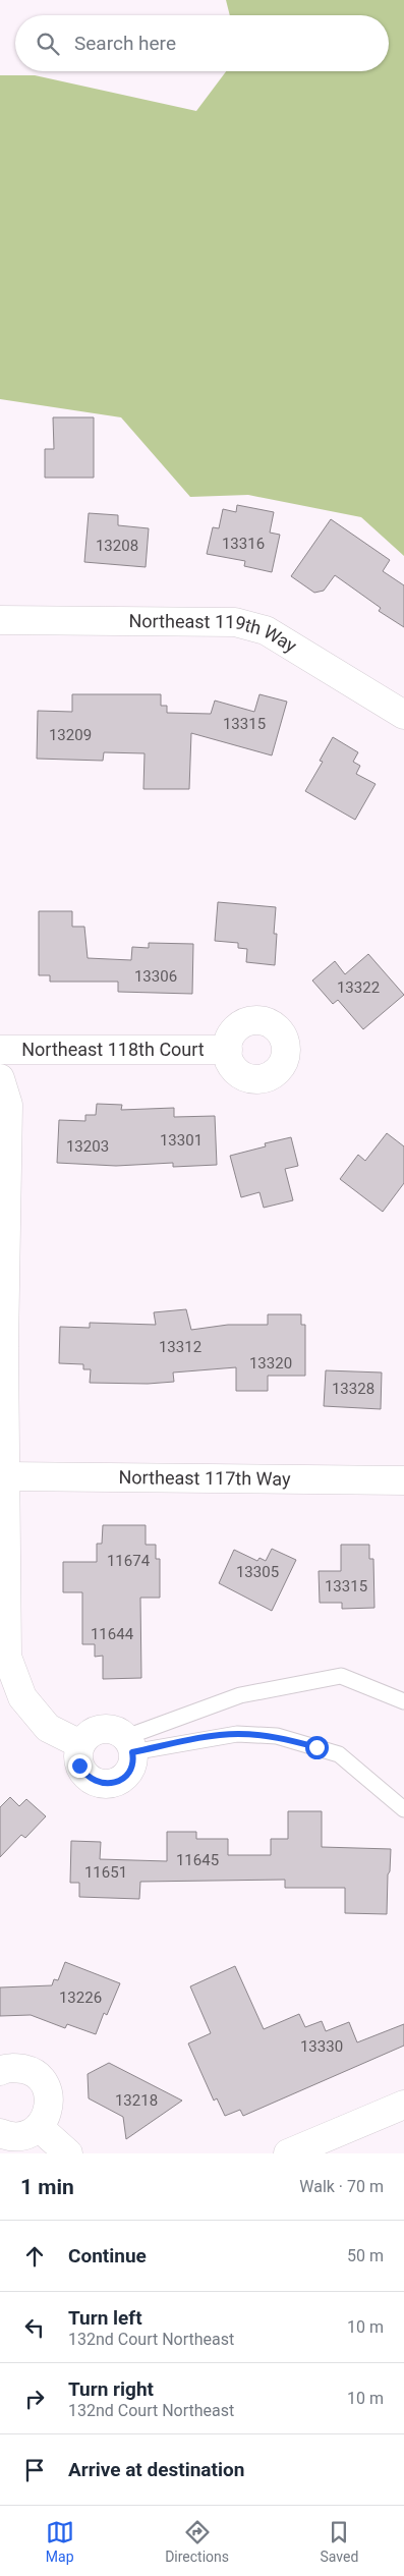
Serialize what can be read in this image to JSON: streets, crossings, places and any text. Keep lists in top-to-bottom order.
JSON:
{
  "streets": {
    "street": ["Northeast 119th Way", "Northeast 118th Court", "Northeast 117th Way"]
  },
  "house_numbers": [
    "13316",
    "13208",
    "13315",
    "13209",
    "13306",
    "13322",
    "13301",
    "13203",
    "13312",
    "13320",
    "13328",
    "11674",
    "13305",
    "13315",
    "11644",
    "11645",
    "11651",
    "13226",
    "13330",
    "13218"
  ],
  "page": {
    "search": "Search here",
    "heading": ["1 min", "Walk · 70 m"],
    "list": [
      ["Continue", "50 m"],
      ["Turn left", "132nd Court Northeast", "10 m"],
      ["Turn right", "132nd Court Northeast", "10 m"],
      "Arrive at destination"
    ],
    "nav": ["Map", "Directions", "Saved"]
  }
}
